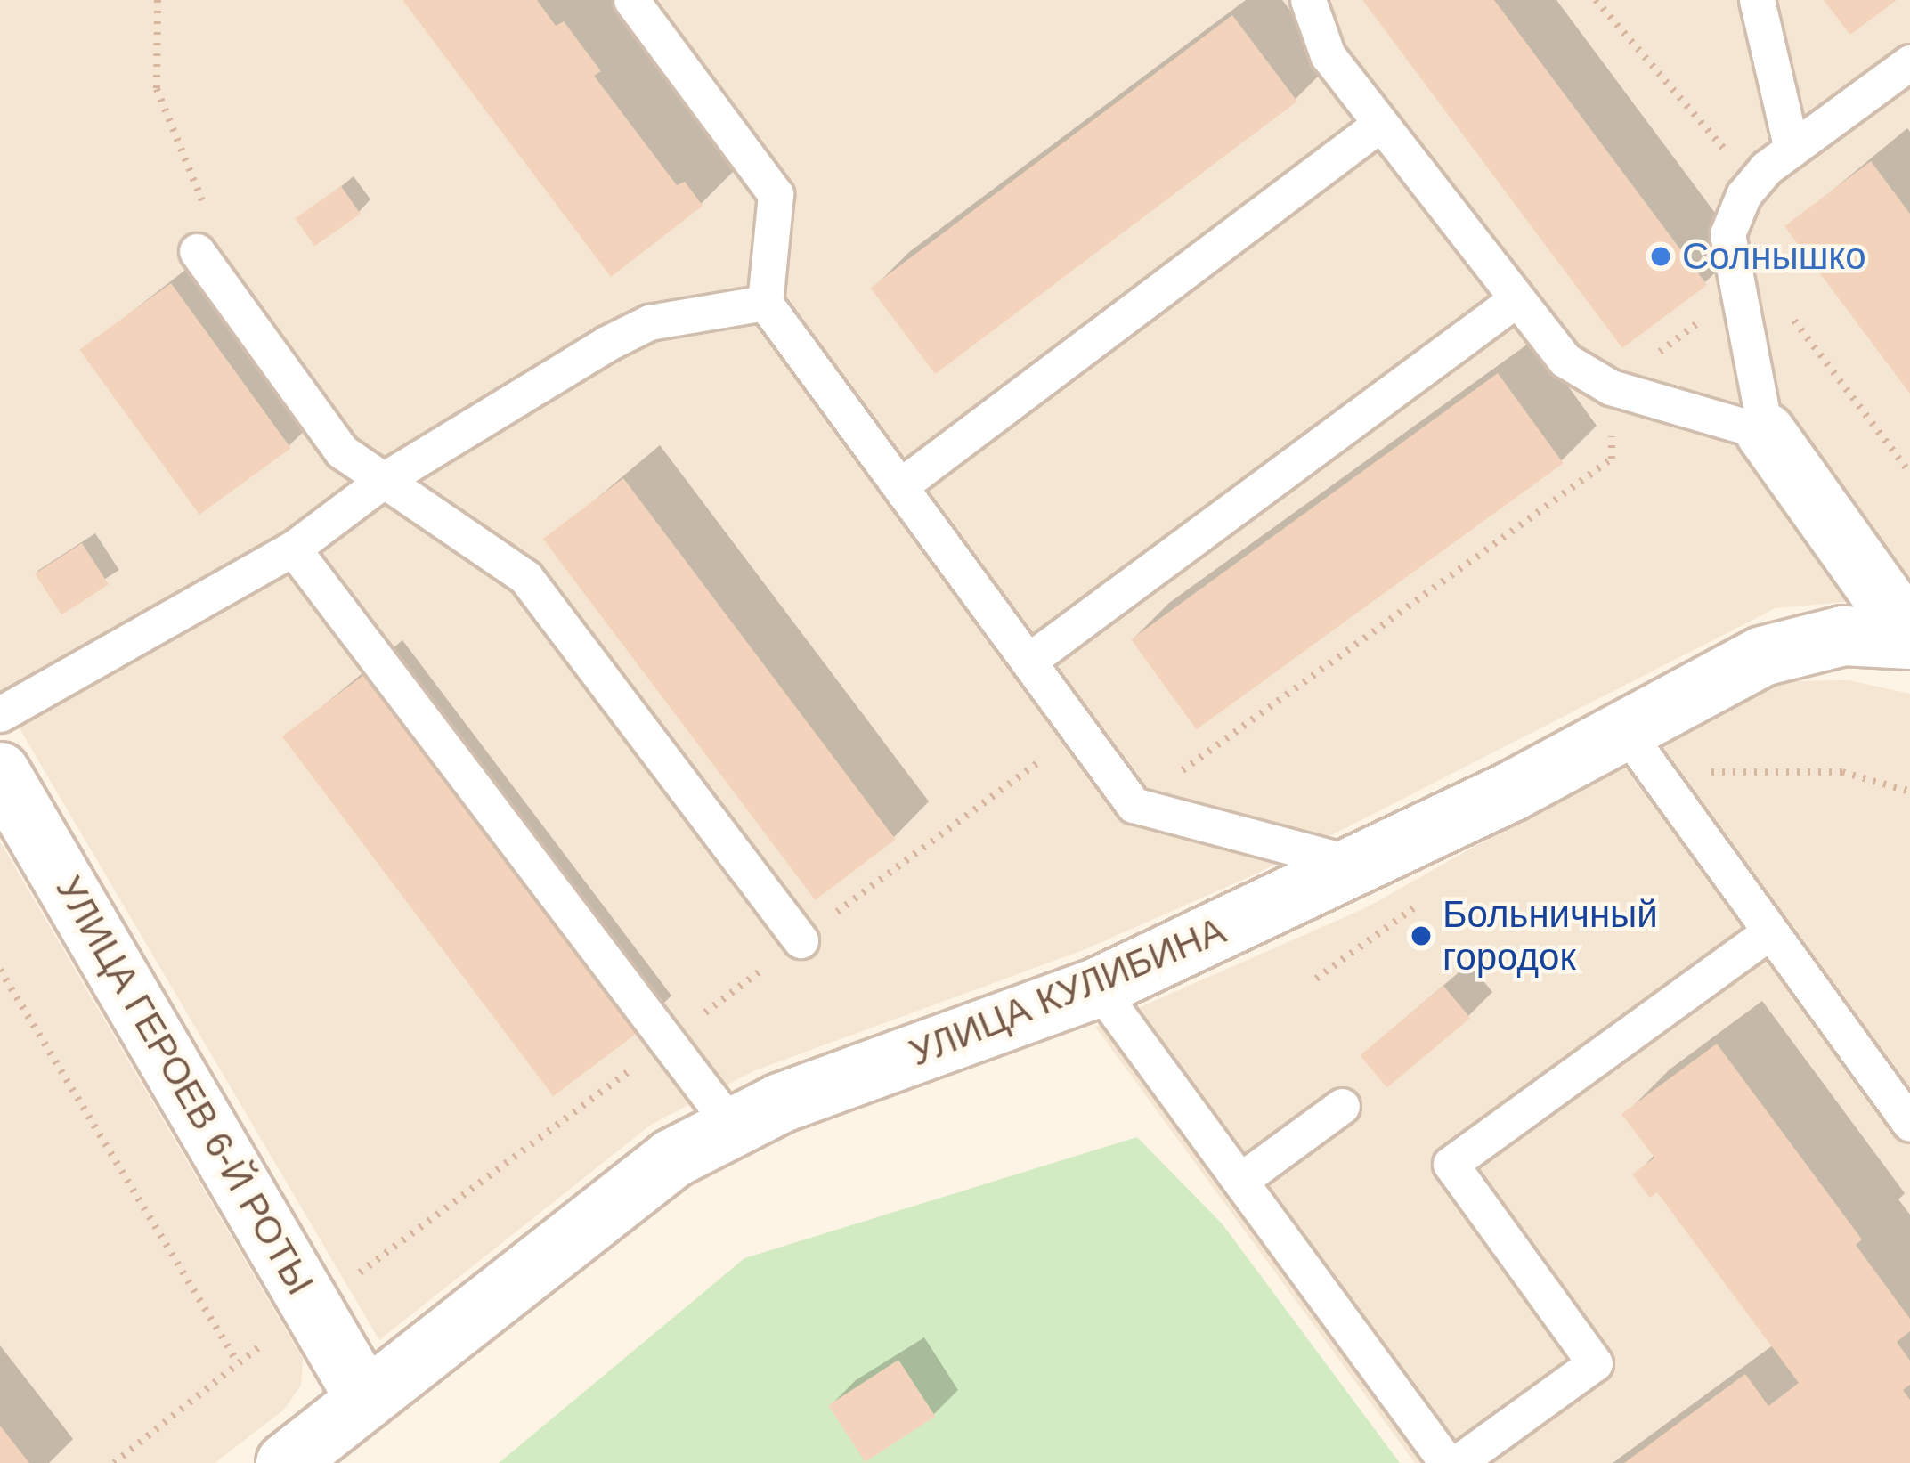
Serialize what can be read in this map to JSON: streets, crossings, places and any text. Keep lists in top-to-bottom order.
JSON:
{
  "streets": {
    "street": ["УЛИЦА КУЛИБИНА", "УЛИЦА ГЕРОЕВ 6-Й РОТЫ"]
  },
  "crossings": [
    ["УЛИЦА КУЛИБИНА", "УЛИЦА ГЕРОЕВ 6-Й РОТЫ"]
  ],
  "places": ["Солнышко", "Больничный городок"]
}
